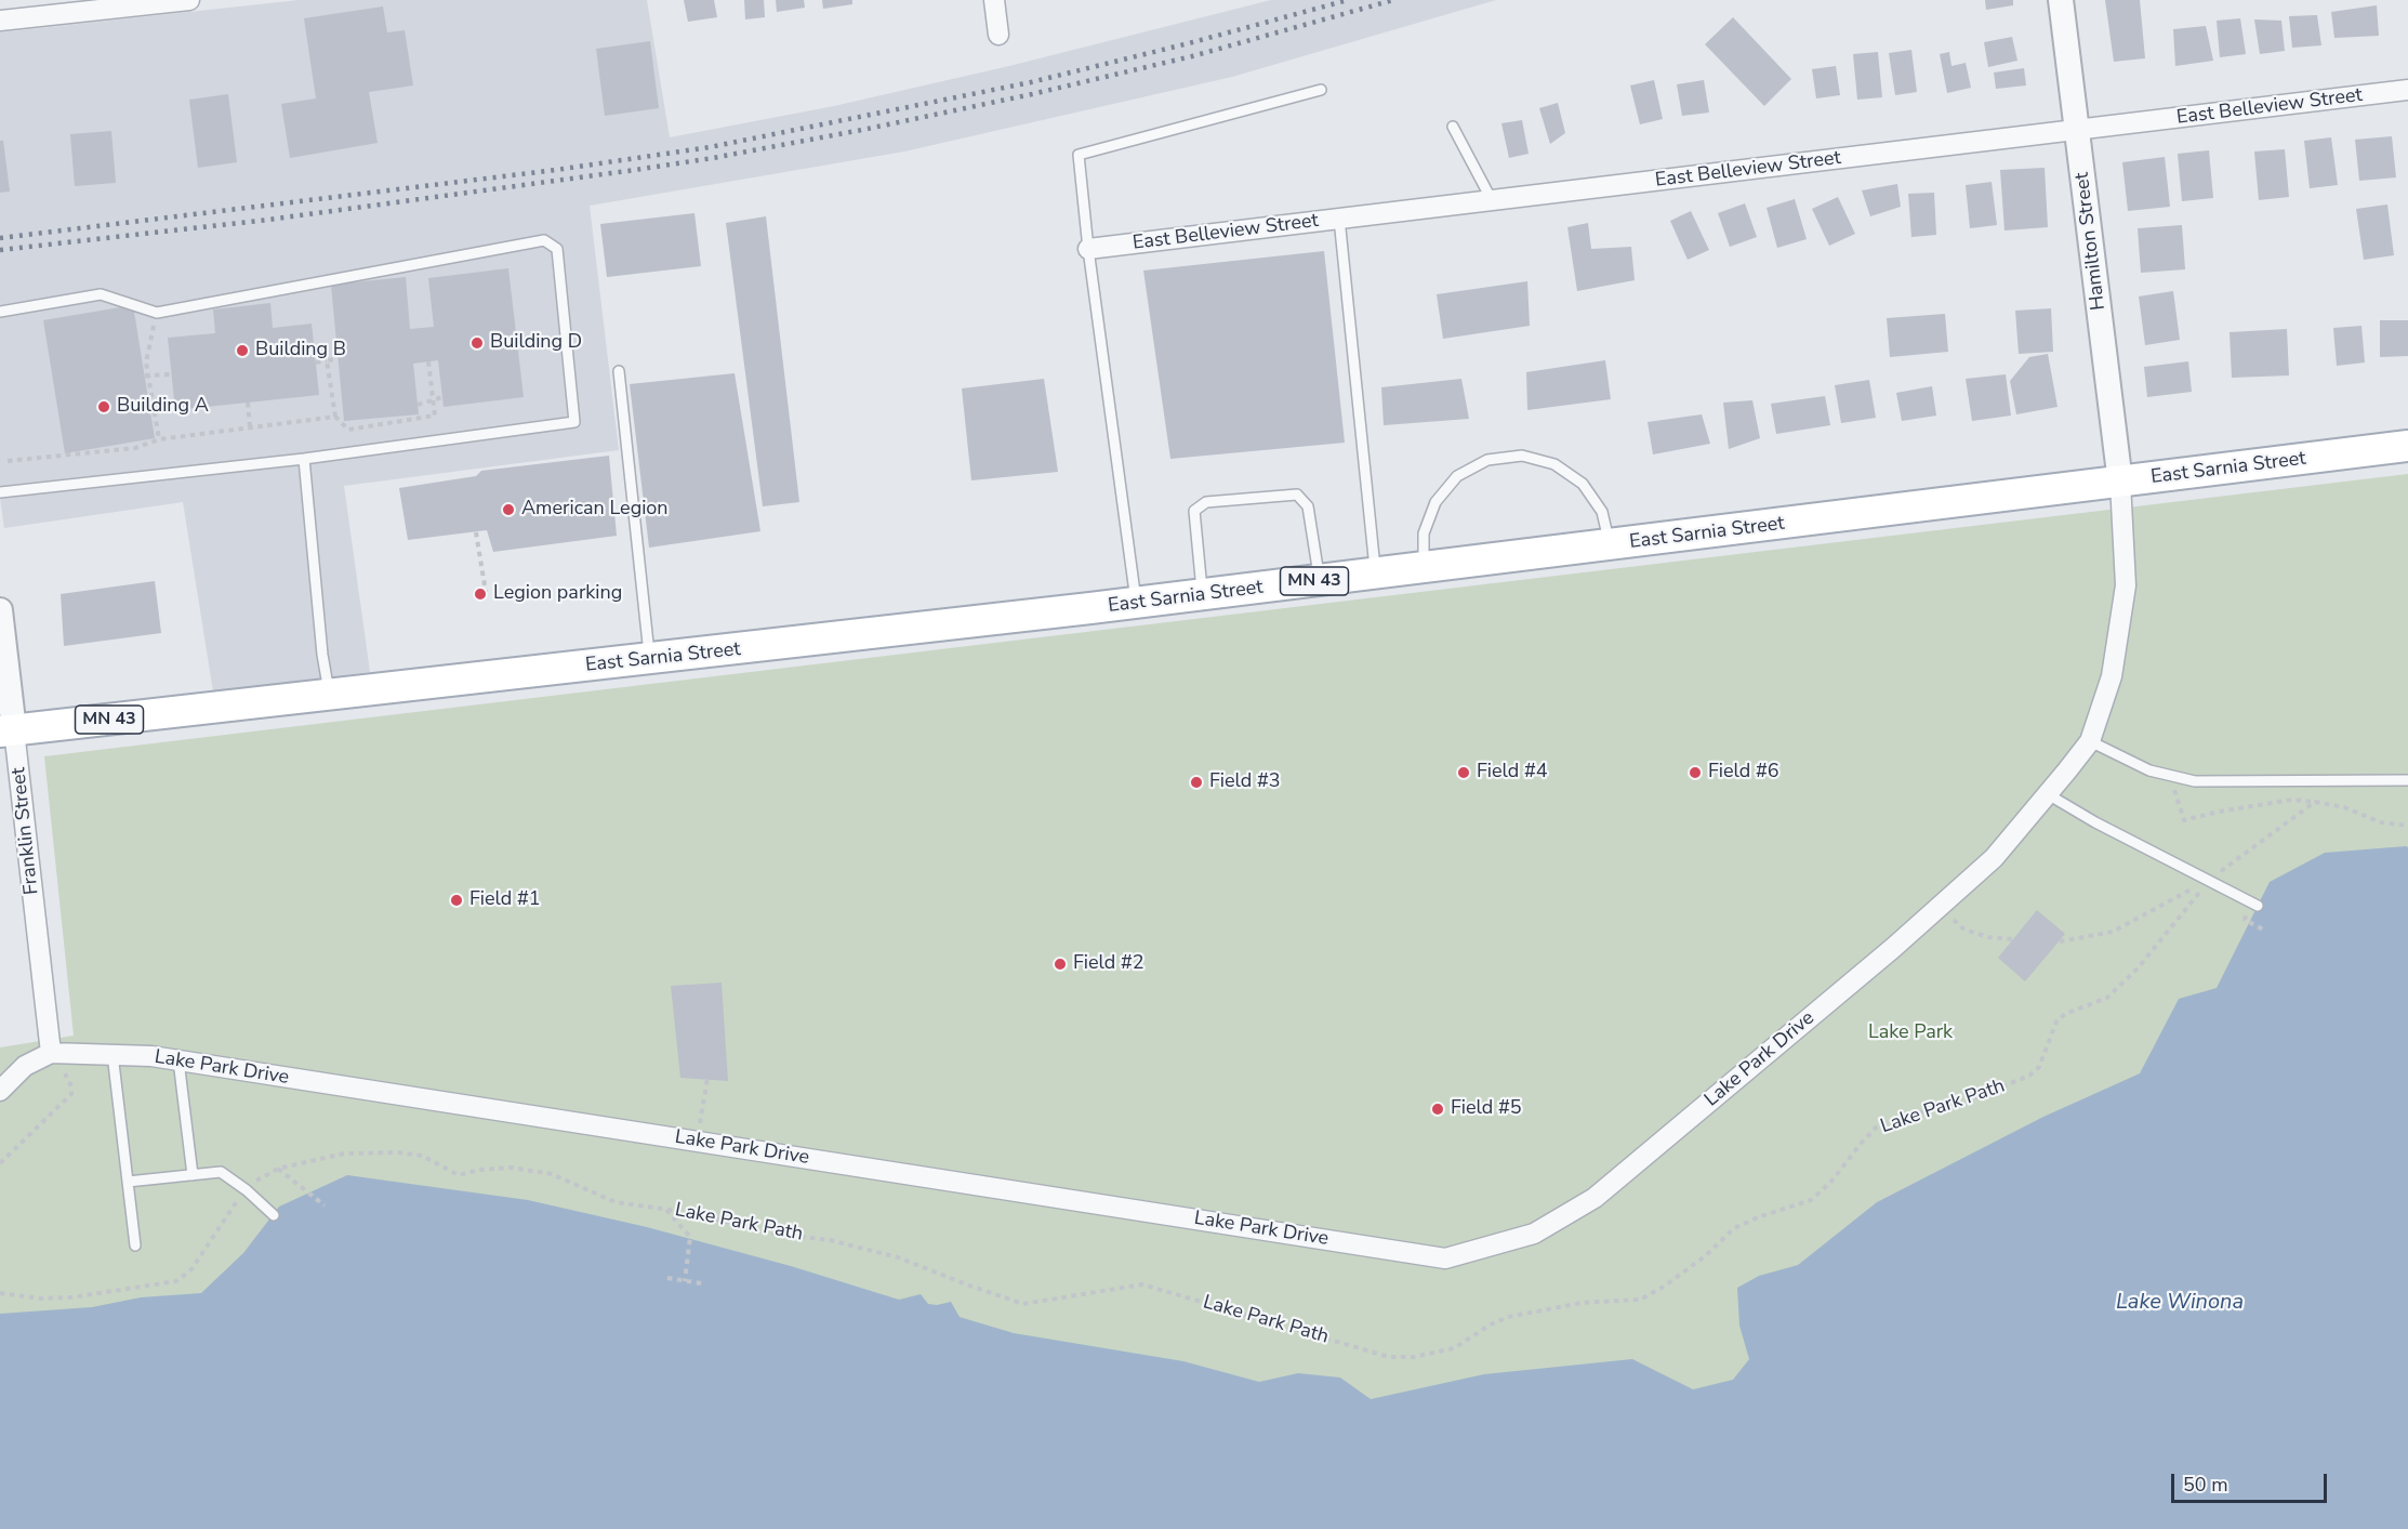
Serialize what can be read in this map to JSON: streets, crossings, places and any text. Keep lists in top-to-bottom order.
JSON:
{
  "streets": {
    "main road": ["East Sarnia Street", "MN 43"],
    "street": [
      "East Belleview Street",
      "Hamilton Street",
      "Franklin Street",
      "Lake Park Drive"
    ],
    "path": ["Lake Park Path"]
  },
  "crossings": [
    ["East Belleview Street", "Hamilton Street"],
    ["Hamilton Street", "East Sarnia Street"],
    ["Hamilton Street", "Lake Park Drive"],
    ["East Sarnia Street", "Franklin Street"],
    ["East Sarnia Street", "Lake Park Drive"],
    ["Franklin Street", "Lake Park Drive"]
  ],
  "water": ["Lake Winona"],
  "parks": ["Lake Park"],
  "places": [
    "Building D",
    "Building B",
    "Building A",
    "American Legion",
    "Legion parking",
    "Field #4",
    "Field #6",
    "Field #3",
    "Field #1",
    "Field #2",
    "Field #5"
  ],
  "scale_bar": "50 m"
}
